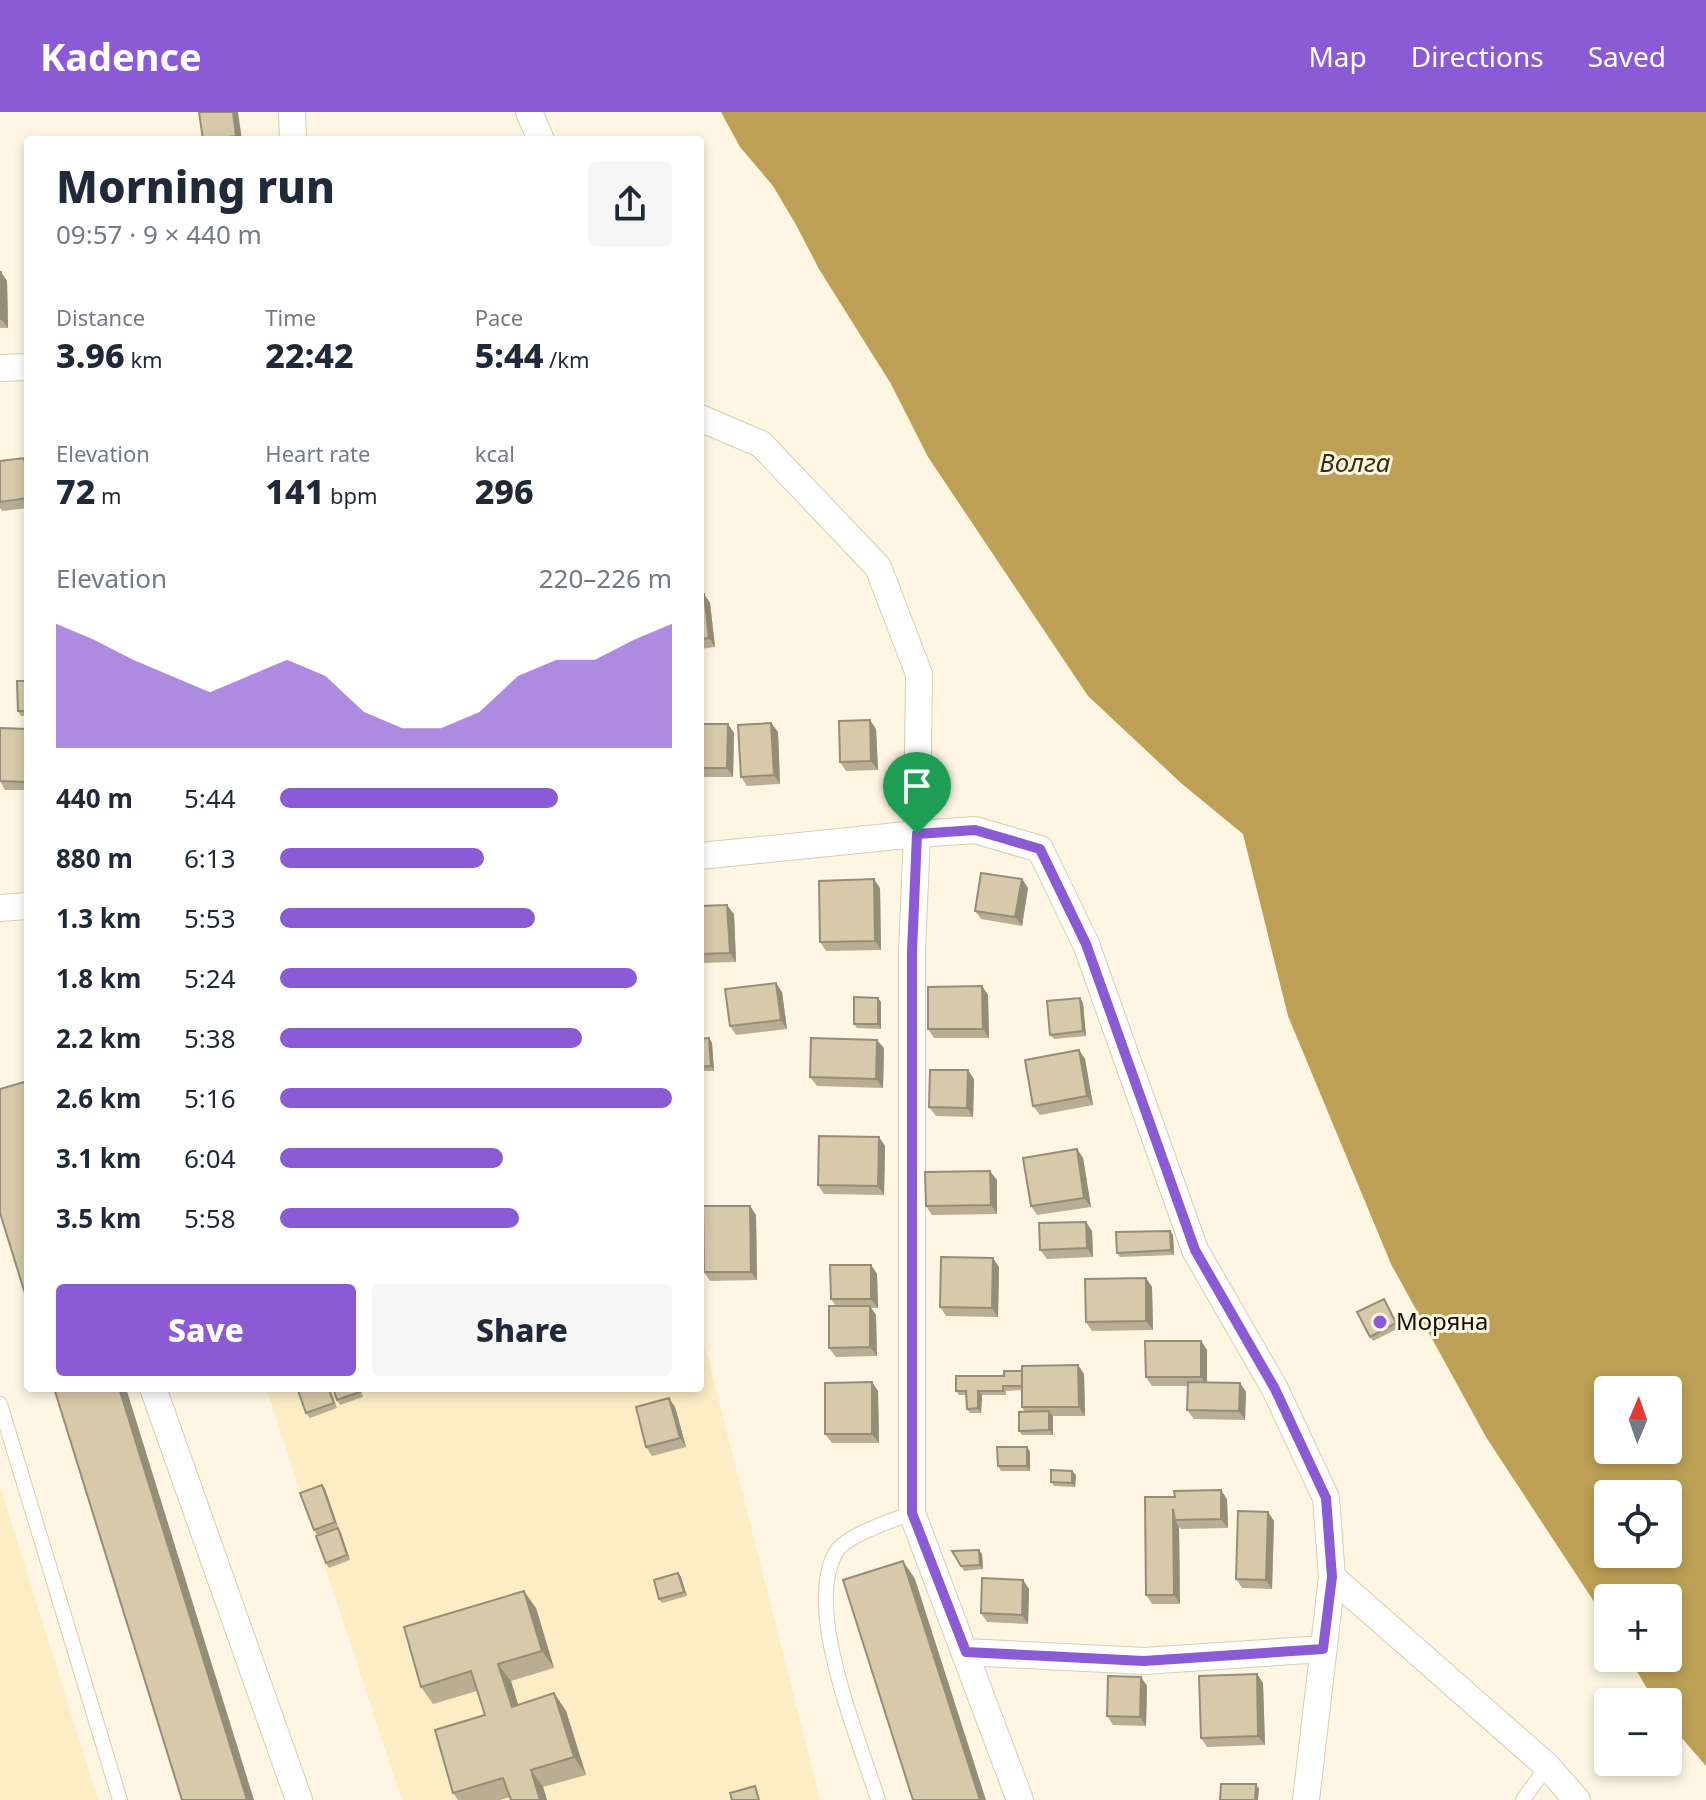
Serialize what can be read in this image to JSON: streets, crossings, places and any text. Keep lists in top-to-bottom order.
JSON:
{
  "water": ["Волга"],
  "places": ["Моряна"],
  "north": "top",
  "page": {
    "header": "Kadence",
    "nav": ["Map", "Directions", "Saved"],
    "heading": ["Morning run", "09:57 · 9 × 440 m"],
    "stats": [
      ["Distance", "3.96 km"],
      ["Time", "22:42"],
      ["Pace", "5:44 /km"],
      ["Elevation", "72 m"],
      ["Heart rate", "141 bpm"],
      ["kcal", "296"]
    ],
    "chart": ["Elevation", "220–226 m"],
    "list": [
      {
        "name": "440 m",
        "note": "5:44"
      },
      {
        "name": "880 m",
        "note": "6:13"
      },
      {
        "name": "1.3 km",
        "note": "5:53"
      },
      {
        "name": "1.8 km",
        "note": "5:24"
      },
      {
        "name": "2.2 km",
        "note": "5:38"
      },
      {
        "name": "2.6 km",
        "note": "5:16"
      },
      {
        "name": "3.1 km",
        "note": "6:04"
      },
      {
        "name": "3.5 km",
        "note": "5:58"
      }
    ],
    "buttons": ["Save", "Share"],
    "map_buttons": ["+", "−"]
  }
}
